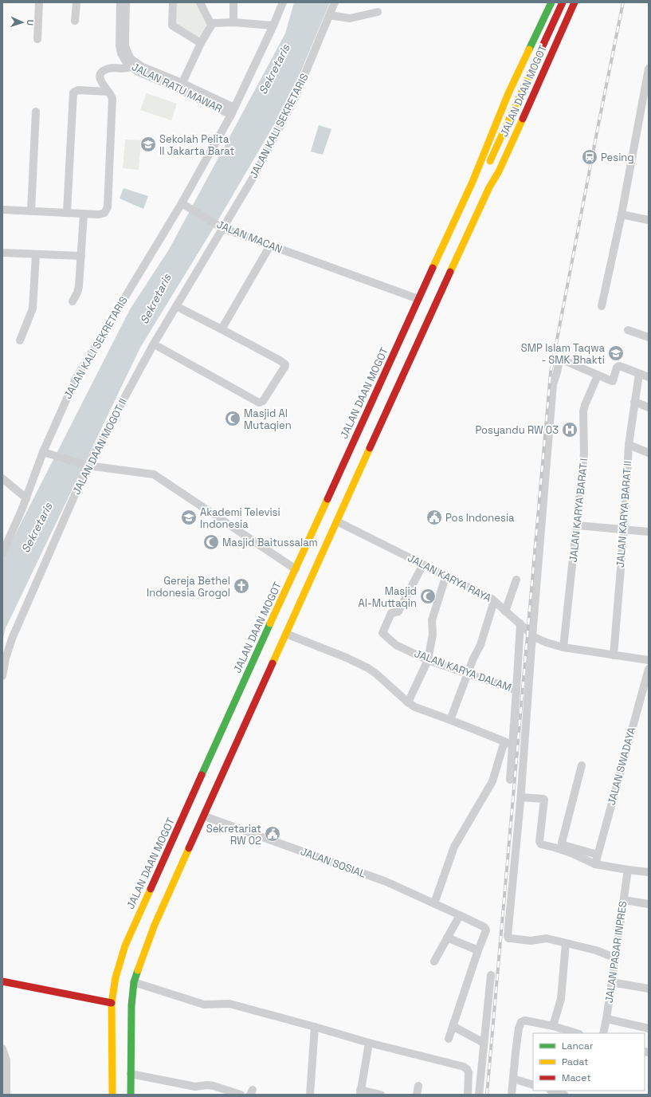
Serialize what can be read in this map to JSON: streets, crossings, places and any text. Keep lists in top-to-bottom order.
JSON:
{
  "streets": {
    "main road": ["JALAN DAAN MOGOT"],
    "street": [
      "JALAN RATU MAWAR",
      "JALAN KALI SEKRETARIS",
      "JALAN MACAN",
      "JALAN DAAN MOGOT II",
      "JALAN KARYA BARAT I",
      "JALAN KARYA BARAT II",
      "JALAN KARYA RAYA",
      "JALAN KARYA DALAM",
      "JALAN SWADAYA",
      "JALAN SOSIAL",
      "JALAN PASAR INPRES"
    ]
  },
  "crossings": [
    ["JALAN DAAN MOGOT", "JALAN MACAN"],
    ["JALAN DAAN MOGOT", "JALAN KARYA RAYA"],
    ["JALAN DAAN MOGOT", "JALAN SOSIAL"],
    ["JALAN KALI SEKRETARIS", "JALAN MACAN"],
    ["JALAN KALI SEKRETARIS", "JALAN DAAN MOGOT II"],
    ["JALAN MACAN", "JALAN DAAN MOGOT II"],
    ["JALAN KARYA BARAT I", "JALAN KARYA RAYA"],
    ["JALAN KARYA BARAT II", "JALAN KARYA RAYA"],
    ["JALAN KARYA RAYA", "JALAN KARYA DALAM"]
  ],
  "water": ["Sekretaris"],
  "places": {
    "school or university": ["Sekolah Pelita II Jakarta Barat", "SMP Islam Taqwa - SMK Bhakti", "Akademi Televisi Indonesia"],
    "station": ["Pesing"],
    "mosque": ["Masjid Al Mutaqien", "Masjid Baitussalam", "Masjid Al-Muttaqin"],
    "hospital": ["Posyandu RW 03"],
    "public building": ["Pos Indonesia", "Sekretariat RW 02"],
    "church": ["Gereja Bethel Indonesia Grogol"]
  },
  "legend": ["Lancar", "Padat", "Macet"],
  "north": "right"
}
